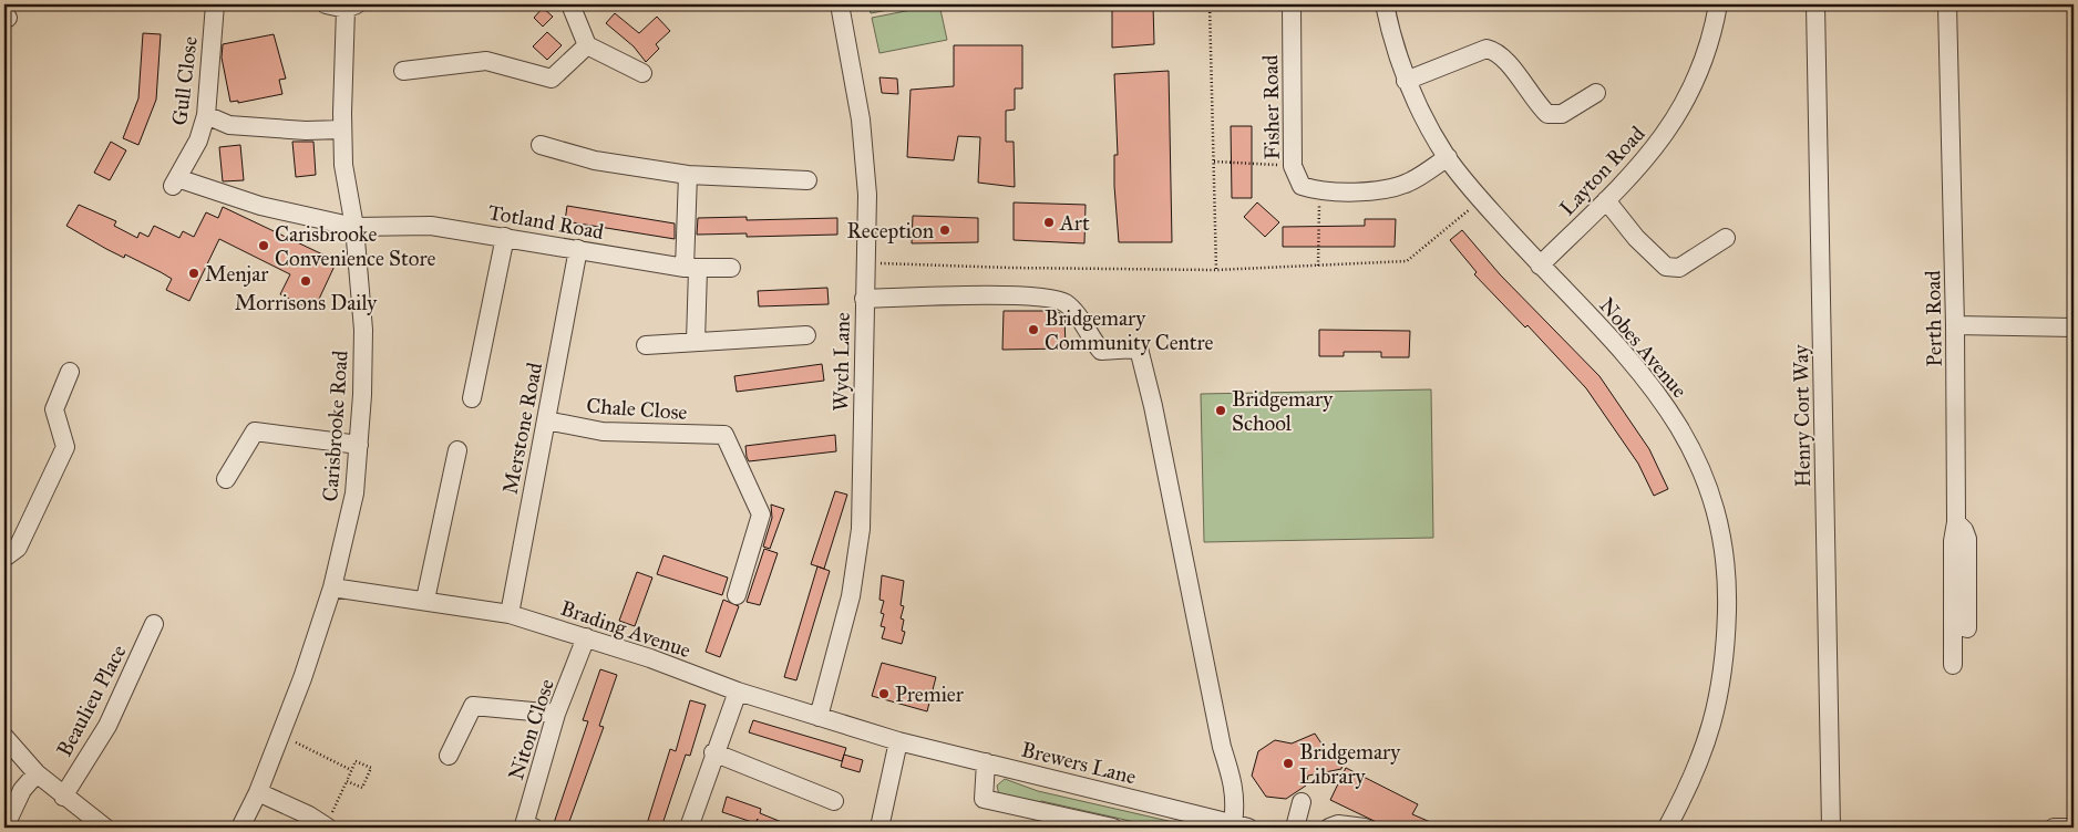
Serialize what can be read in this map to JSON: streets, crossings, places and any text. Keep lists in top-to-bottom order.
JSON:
{
  "streets": {
    "street": [
      "Gull Close",
      "Fisher Road",
      "Layton Road",
      "Totland Road",
      "Perth Road",
      "Nobes Avenue",
      "Wych Lane",
      "Chale Close",
      "Henry Cort Way",
      "Carisbrooke Road",
      "Merstone Road",
      "Brading Avenue",
      "Beaulieu Place",
      "Niton Close",
      "Brewers Lane"
    ]
  },
  "crossings": [
    ["Gull Close", "Totland Road"],
    ["Layton Road", "Nobes Avenue"],
    ["Totland Road", "Carisbrooke Road"],
    ["Totland Road", "Merstone Road"],
    ["Wych Lane", "Brading Avenue"],
    ["Chale Close", "Merstone Road"],
    ["Carisbrooke Road", "Brading Avenue"],
    ["Merstone Road", "Brading Avenue"],
    ["Brading Avenue", "Niton Close"],
    ["Brading Avenue", "Brewers Lane"]
  ],
  "places": [
    "Art",
    "Reception",
    "Carisbrooke Convenience Store",
    "Menjar",
    "Morrisons Daily",
    "Bridgemary Community Centre",
    "Bridgemary School",
    "Premier",
    "Bridgemary Library"
  ]
}
